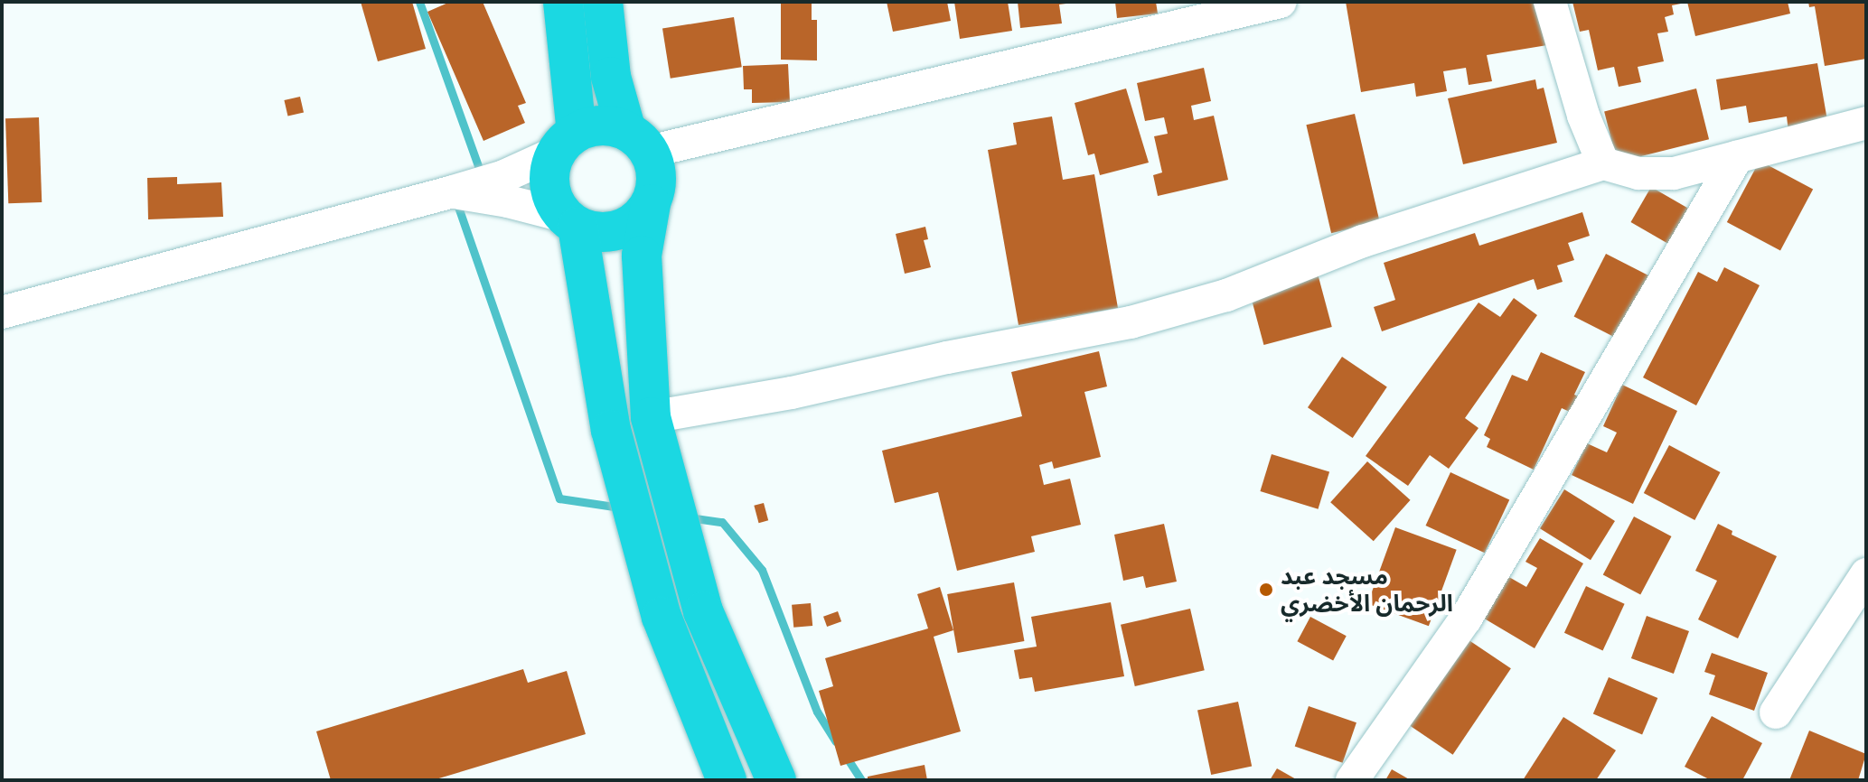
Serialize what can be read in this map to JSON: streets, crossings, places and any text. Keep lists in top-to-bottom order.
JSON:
{
  "places": ["مسجد عبد الرحمان الأخضري"]
}
